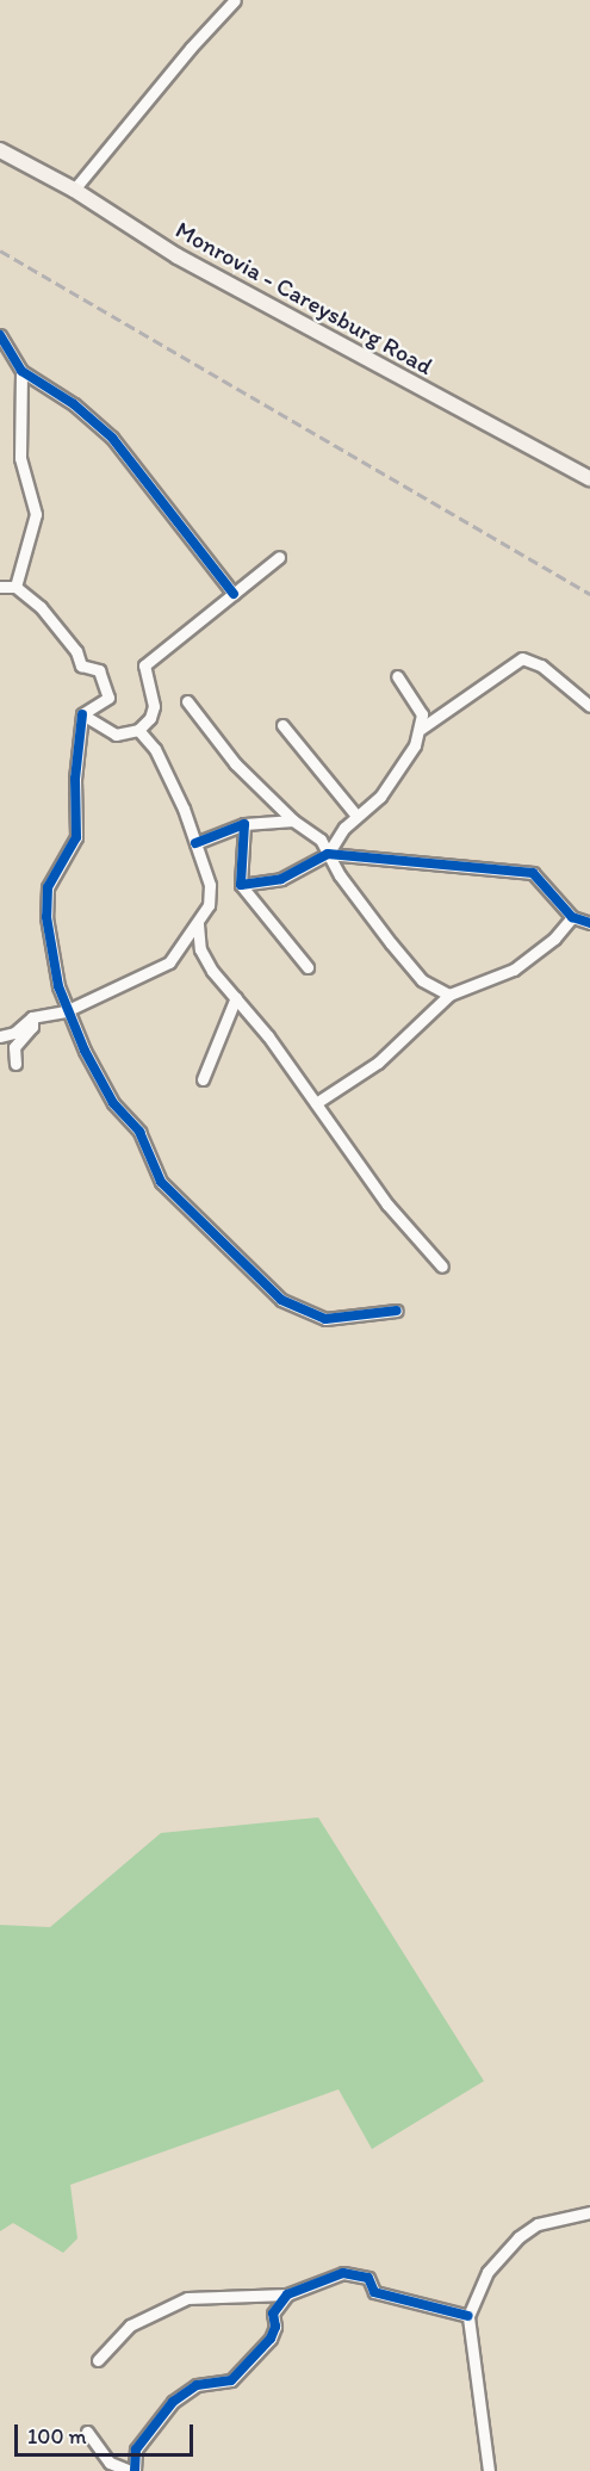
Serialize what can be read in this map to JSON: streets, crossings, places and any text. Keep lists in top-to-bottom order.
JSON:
{
  "streets": {
    "main road": ["Monrovia - Careysburg Road"]
  },
  "scale_bar": "100 m"
}
